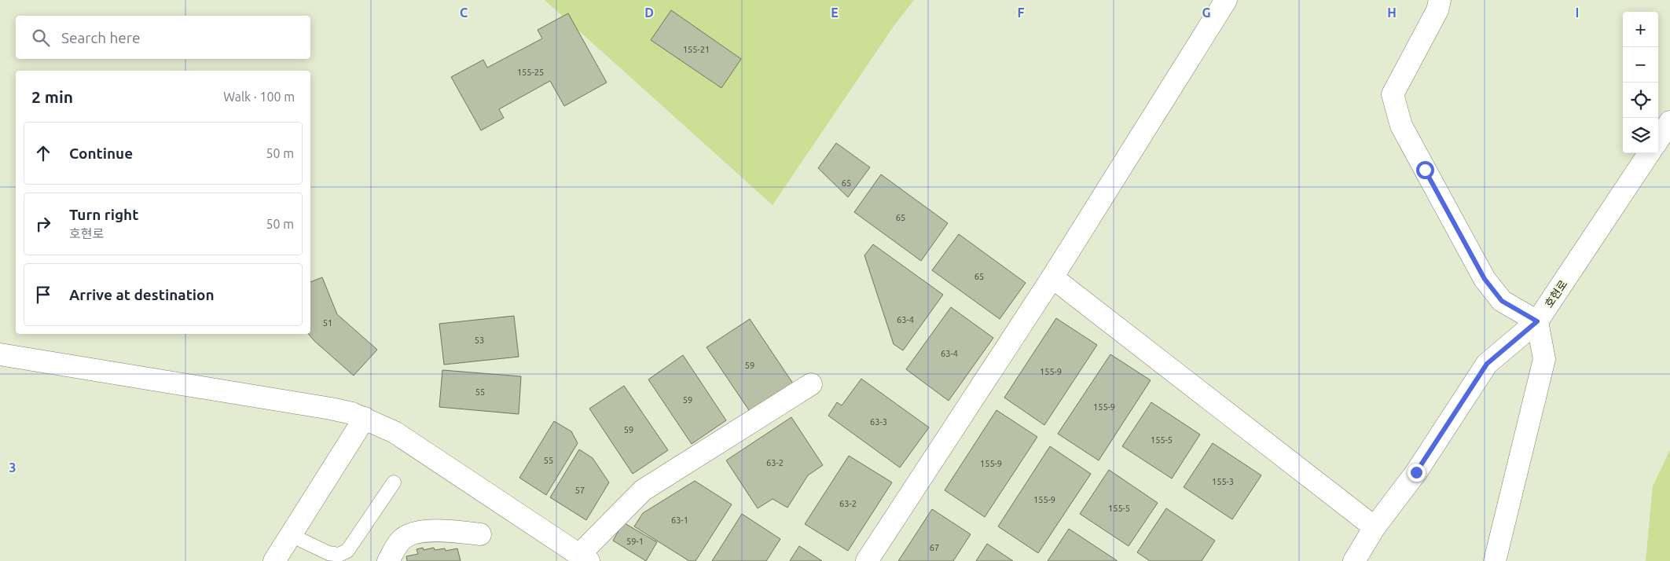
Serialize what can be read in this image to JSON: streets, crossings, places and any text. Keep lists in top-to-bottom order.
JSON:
{
  "streets": {
    "street": ["호현로"]
  },
  "house_numbers": [
    "155-21",
    "155-25",
    "65",
    "65",
    "65",
    "63-4",
    "51",
    "53",
    "63-4",
    "59",
    "155-9",
    "55",
    "59",
    "155-9",
    "63-3",
    "59",
    "155-5",
    "55",
    "63-2",
    "155-9",
    "155-3",
    "57",
    "155-9",
    "63-2",
    "155-5",
    "63-1",
    "59-1",
    "67"
  ],
  "page": {
    "map_buttons": ["+", "−"],
    "search": "Search here",
    "heading": ["2 min", "Walk · 100 m"],
    "list": [
      ["Continue", "50 m"],
      ["Turn right", "호현로", "50 m"],
      "Arrive at destination"
    ]
  },
  "grid": {
    "columns": [
      "C",
      "D",
      "E",
      "F",
      "G",
      "H",
      "I"
    ],
    "rows": ["3"]
  }
}
